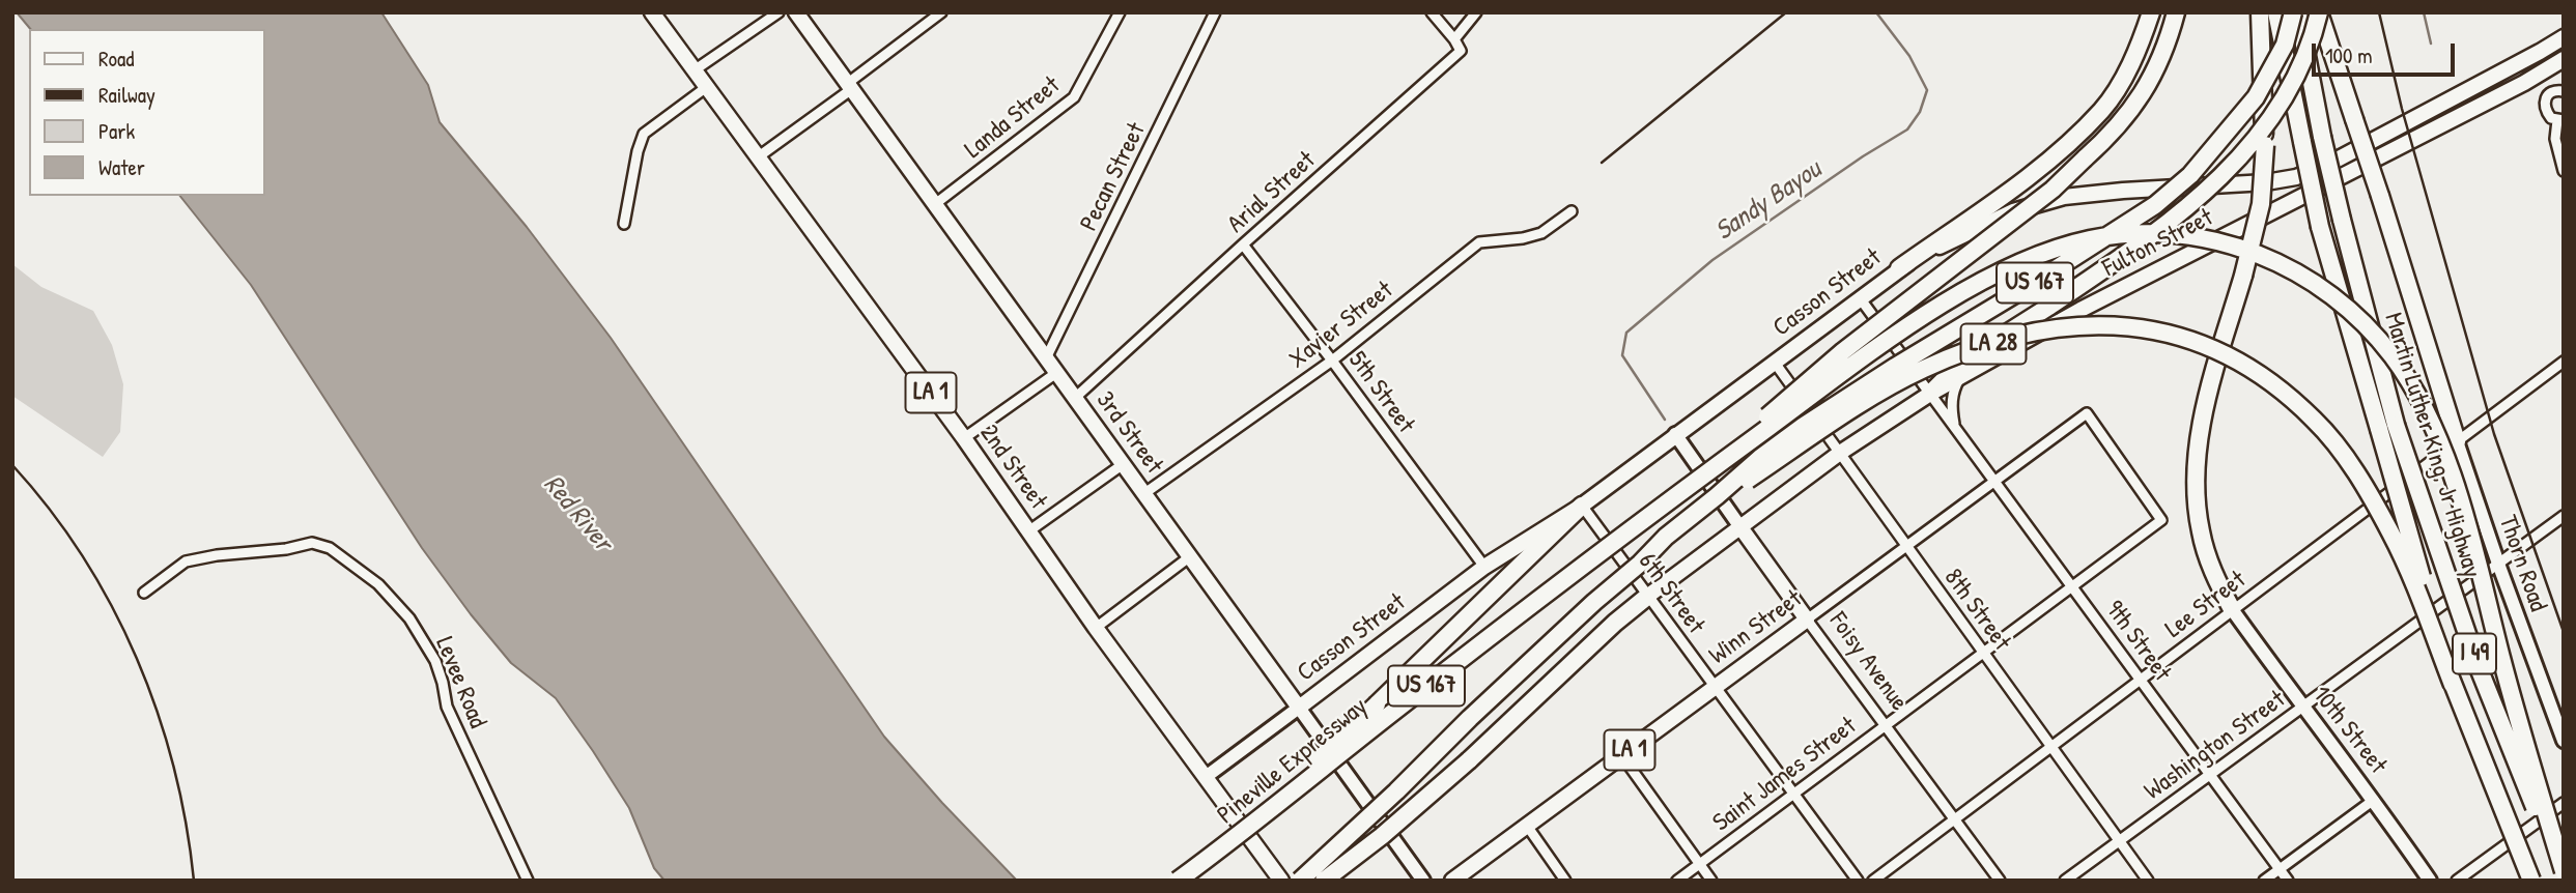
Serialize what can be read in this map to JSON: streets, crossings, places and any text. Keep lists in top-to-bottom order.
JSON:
{
  "streets": {
    "highway": [
      "US 167",
      "LA 28",
      "Martin Luther King, Jr Highway",
      "I 49",
      "Pineville Expressway"
    ],
    "main road": [
      "Fulton Street",
      "Casson Street",
      "LA 1",
      "3rd Street",
      "2nd Street",
      "Thorn Road",
      "Winn Street",
      "Foisy Avenue",
      "10th Street"
    ],
    "street": [
      "Landa Street",
      "Pecan Street",
      "Arial Street",
      "Xavier Street",
      "5th Street",
      "6th Street",
      "Lee Street",
      "8th Street",
      "9th Street",
      "Levee Road",
      "Washington Street",
      "Saint James Street"
    ]
  },
  "crossings": [
    ["Landa Street", "3rd Street"],
    ["Pecan Street", "3rd Street"],
    ["Arial Street", "5th Street"],
    ["Arial Street", "3rd Street"],
    ["Fulton Street", "6th Street"],
    ["Fulton Street", "8th Street"],
    ["Fulton Street", "9th Street"],
    ["Fulton Street", "Foisy Avenue"],
    ["US 167", "LA 28"],
    ["US 167", "Pineville Expressway"],
    ["Casson Street", "5th Street"],
    ["Casson Street", "3rd Street"],
    ["Casson Street", "2nd Street"],
    ["Casson Street", "6th Street"],
    ["Casson Street", "8th Street"],
    ["Casson Street", "9th Street"],
    ["Casson Street", "Foisy Avenue"],
    ["Xavier Street", "5th Street"],
    ["Xavier Street", "3rd Street"],
    ["LA 28", "Martin Luther King, Jr Highway"],
    ["LA 28", "Pineville Expressway"],
    ["Thorn Road", "Lee Street"],
    ["Thorn Road", "Washington Street"],
    ["6th Street", "Winn Street"],
    ["6th Street", "Saint James Street"],
    ["Lee Street", "8th Street"],
    ["Lee Street", "9th Street"],
    ["Lee Street", "Foisy Avenue"],
    ["Lee Street", "10th Street"],
    ["8th Street", "Winn Street"],
    ["8th Street", "Washington Street"],
    ["8th Street", "Saint James Street"],
    ["Winn Street", "9th Street"],
    ["Winn Street", "Foisy Avenue"],
    ["Winn Street", "Saint James Street"],
    ["9th Street", "Washington Street"],
    ["9th Street", "Saint James Street"],
    ["Foisy Avenue", "Saint James Street"],
    ["10th Street", "Washington Street"]
  ],
  "water": ["Sandy Bayou", "Red River"],
  "legend": [
    "Road",
    "Railway",
    "Park",
    "Water"
  ],
  "scale_bar": "100 m"
}
